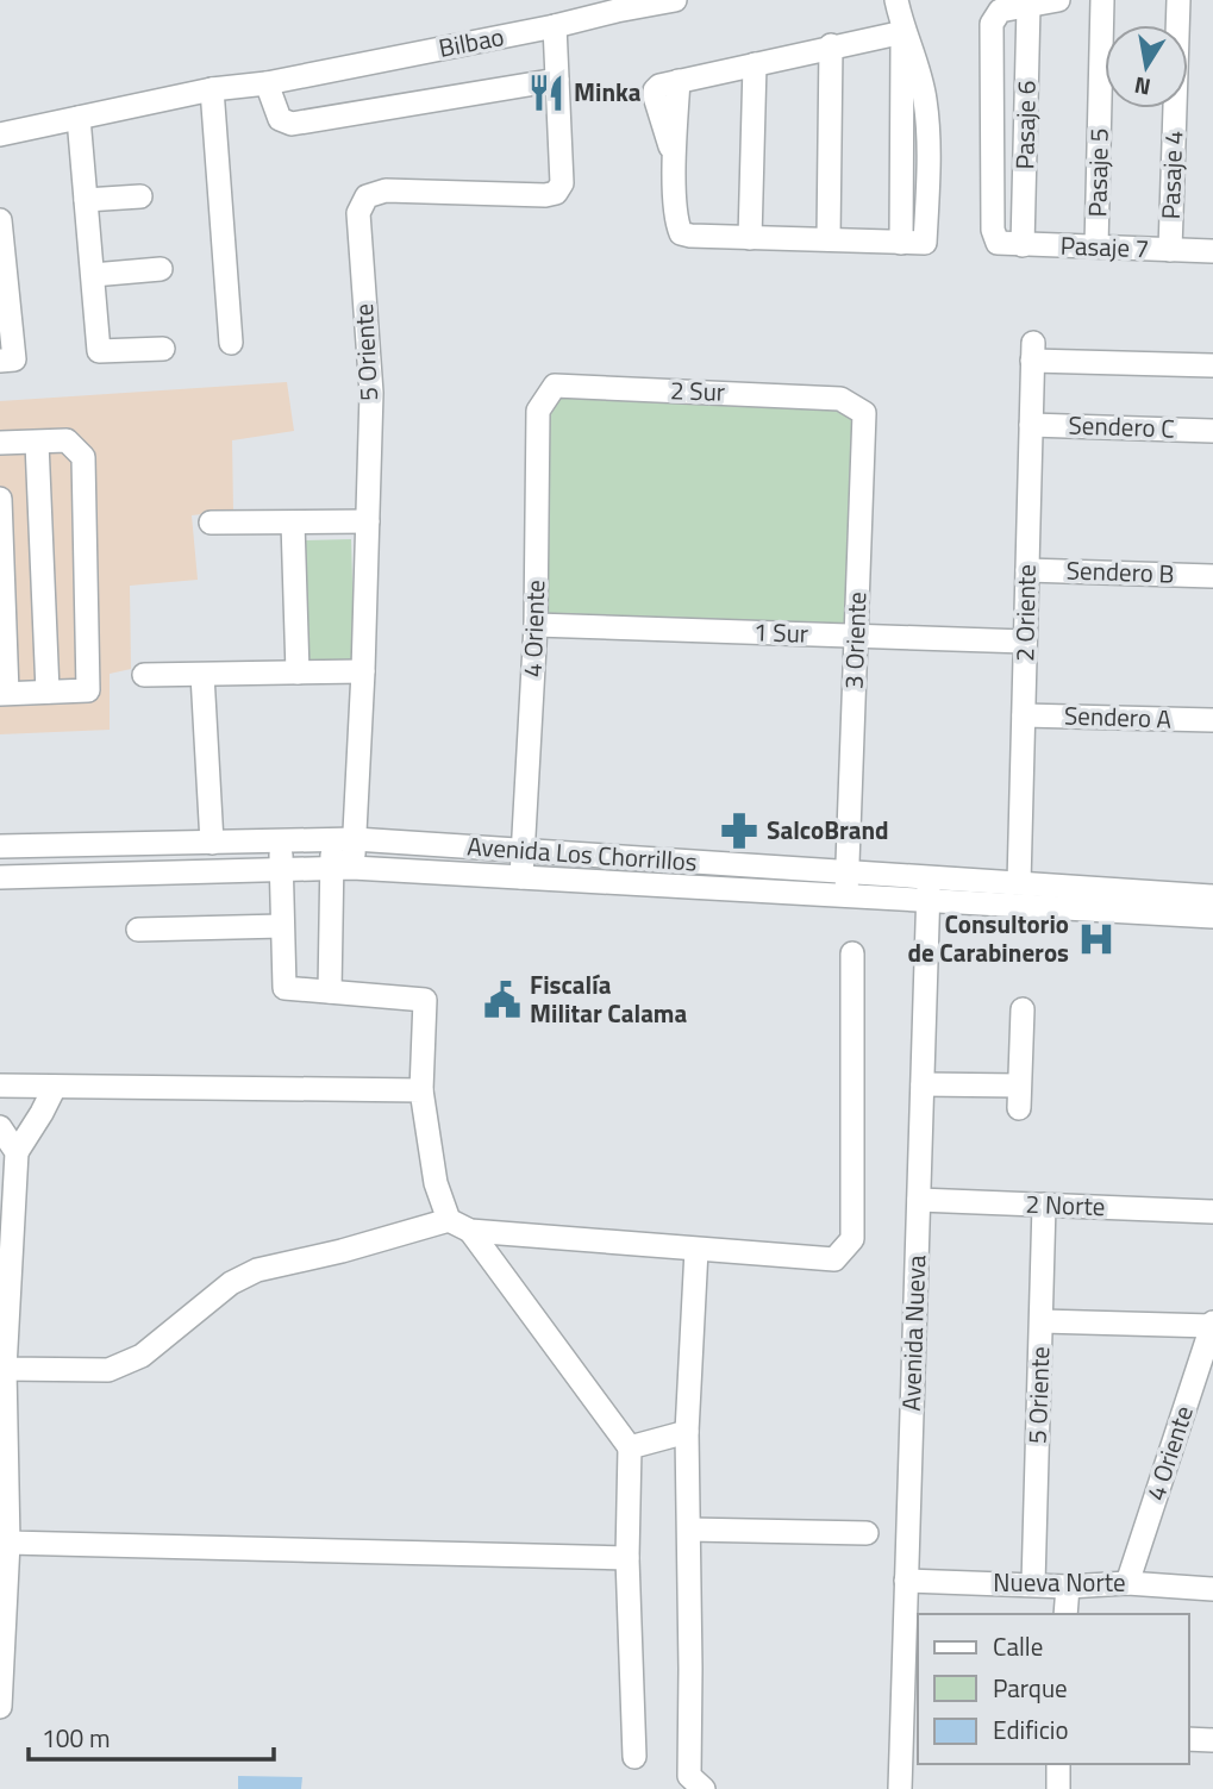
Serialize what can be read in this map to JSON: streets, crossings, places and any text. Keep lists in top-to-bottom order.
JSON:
{
  "streets": {
    "street": [
      "Bilbao",
      "Pasaje 6",
      "Pasaje 5",
      "Pasaje 4",
      "Pasaje 7",
      "5 Oriente",
      "2 Sur",
      "Sendero C",
      "Sendero B",
      "2 Oriente",
      "4 Oriente",
      "1 Sur",
      "3 Oriente",
      "Sendero A",
      "Avenida Los Chorrillos",
      "2 Norte",
      "Avenida Nueva",
      "Nueva Norte"
    ]
  },
  "crossings": [
    ["Bilbao", "5 Oriente"],
    ["Pasaje 6", "Pasaje 7"],
    ["Pasaje 5", "Pasaje 7"],
    ["Pasaje 4", "Pasaje 7"],
    ["5 Oriente", "Avenida Los Chorrillos"],
    ["5 Oriente", "2 Norte"],
    ["5 Oriente", "Nueva Norte"],
    ["2 Sur", "4 Oriente"],
    ["2 Sur", "3 Oriente"],
    ["Sendero C", "2 Oriente"],
    ["Sendero B", "2 Oriente"],
    ["2 Oriente", "1 Sur"],
    ["2 Oriente", "Sendero A"],
    ["2 Oriente", "Avenida Los Chorrillos"],
    ["4 Oriente", "1 Sur"],
    ["4 Oriente", "Avenida Los Chorrillos"],
    ["4 Oriente", "Nueva Norte"],
    ["1 Sur", "3 Oriente"],
    ["3 Oriente", "Avenida Los Chorrillos"],
    ["Avenida Los Chorrillos", "Avenida Nueva"],
    ["2 Norte", "Avenida Nueva"],
    ["Avenida Nueva", "Nueva Norte"]
  ],
  "places": {
    "restaurant": ["Minka"],
    "pharmacy": ["SalcoBrand"],
    "hospital": ["Consultorio de Carabineros"],
    "public building": ["Fiscalía Militar Calama"]
  },
  "legend": ["Calle", "Parque", "Edificio"],
  "scale_bar": "100 m",
  "north": "bottom"
}
